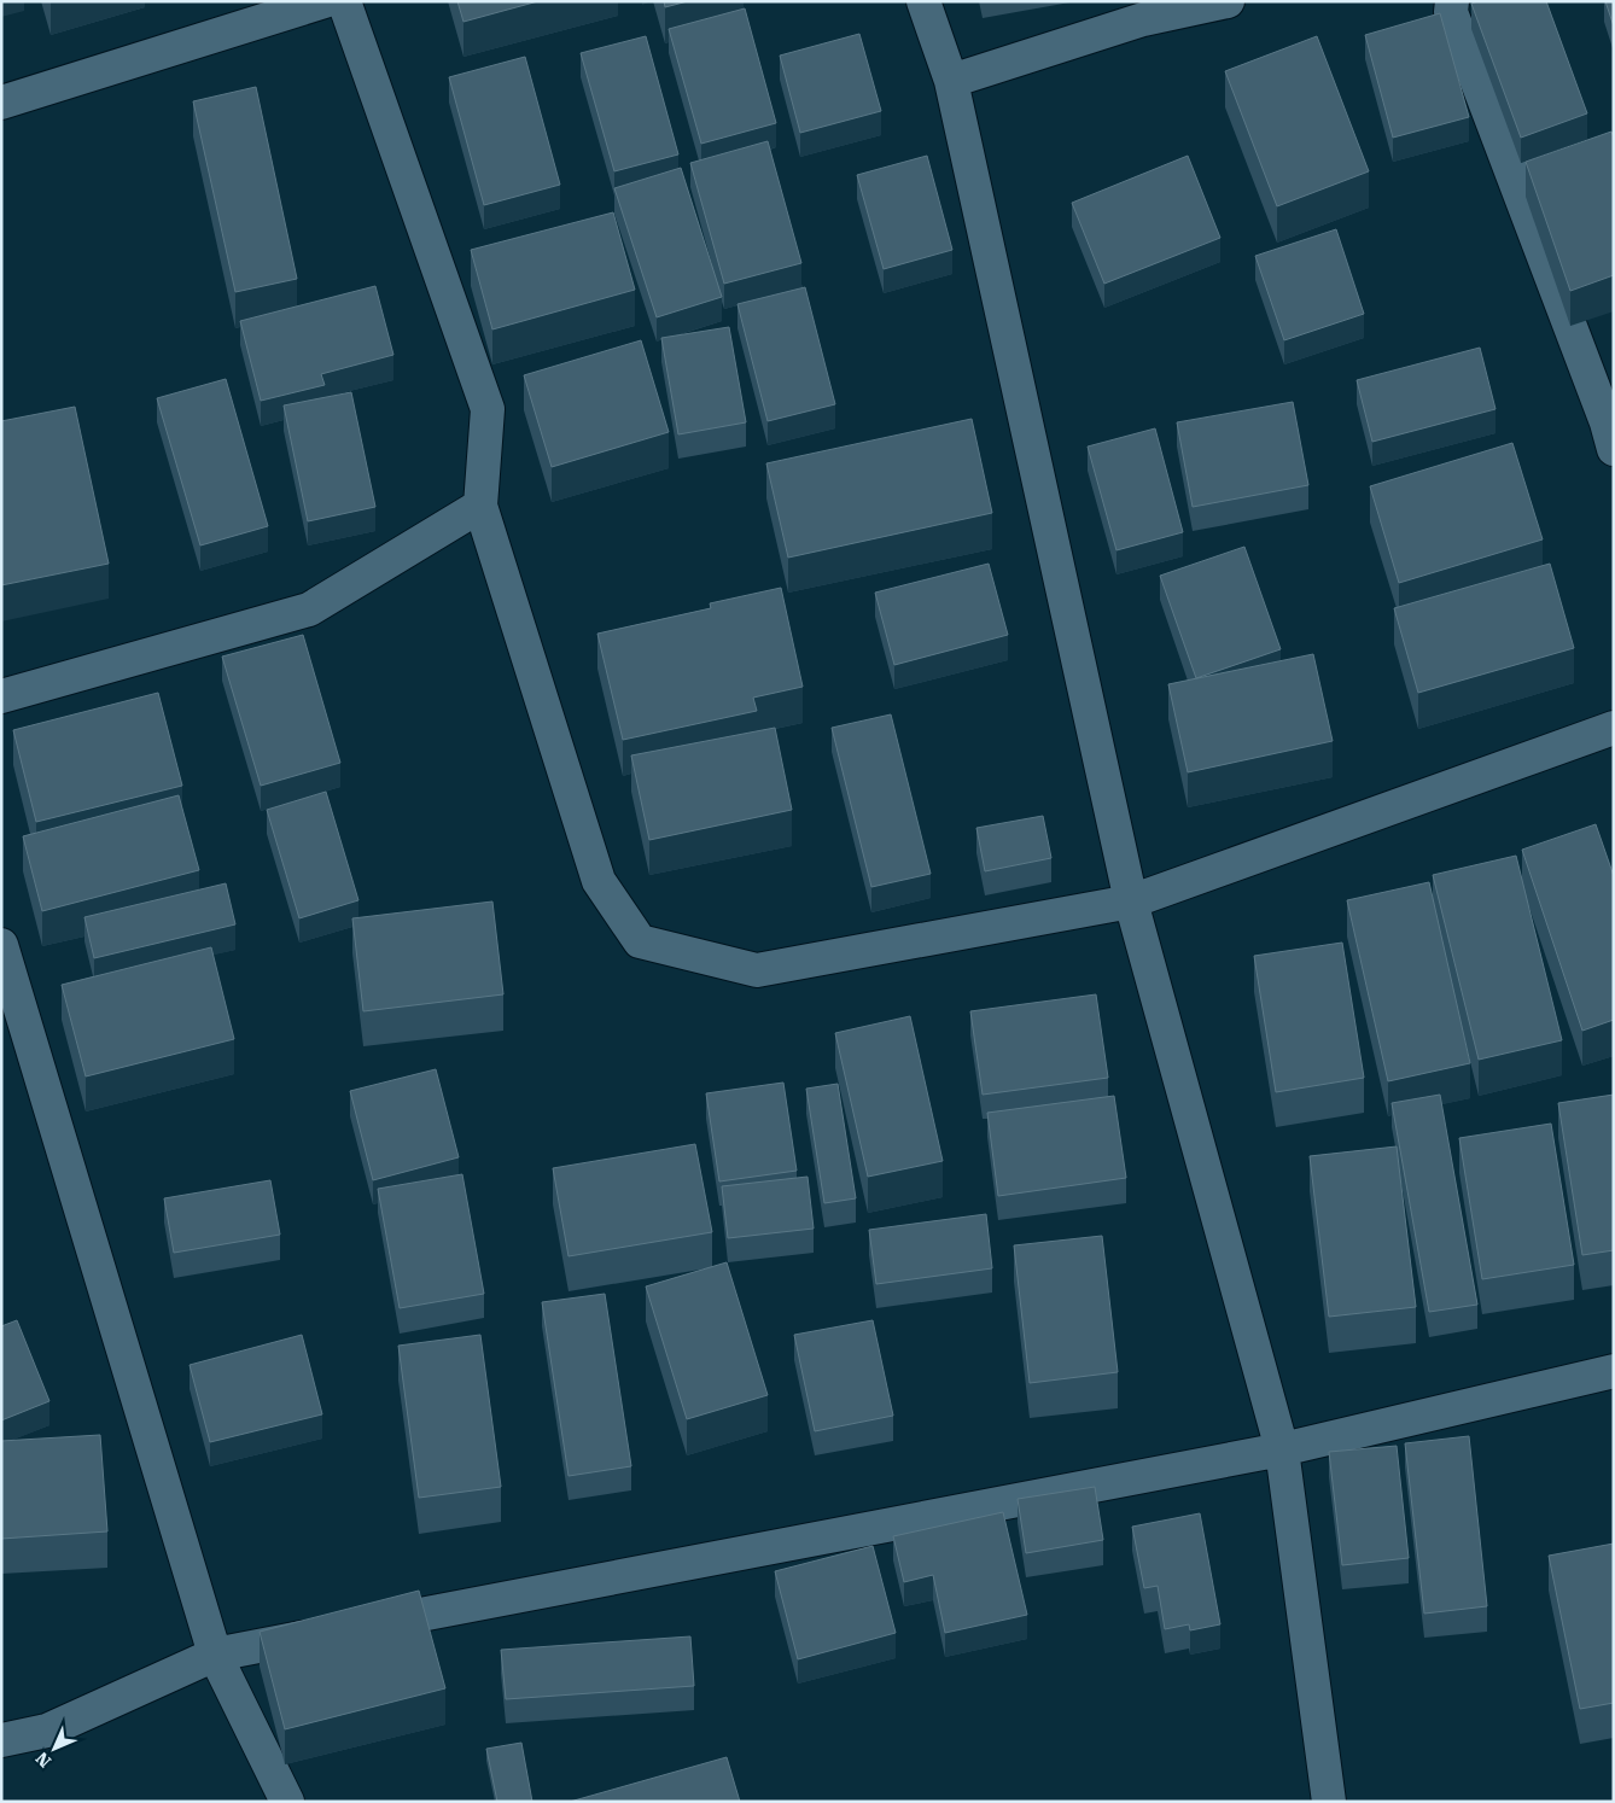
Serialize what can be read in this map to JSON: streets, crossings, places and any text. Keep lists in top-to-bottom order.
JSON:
{
  "north": "bottom left"
}
